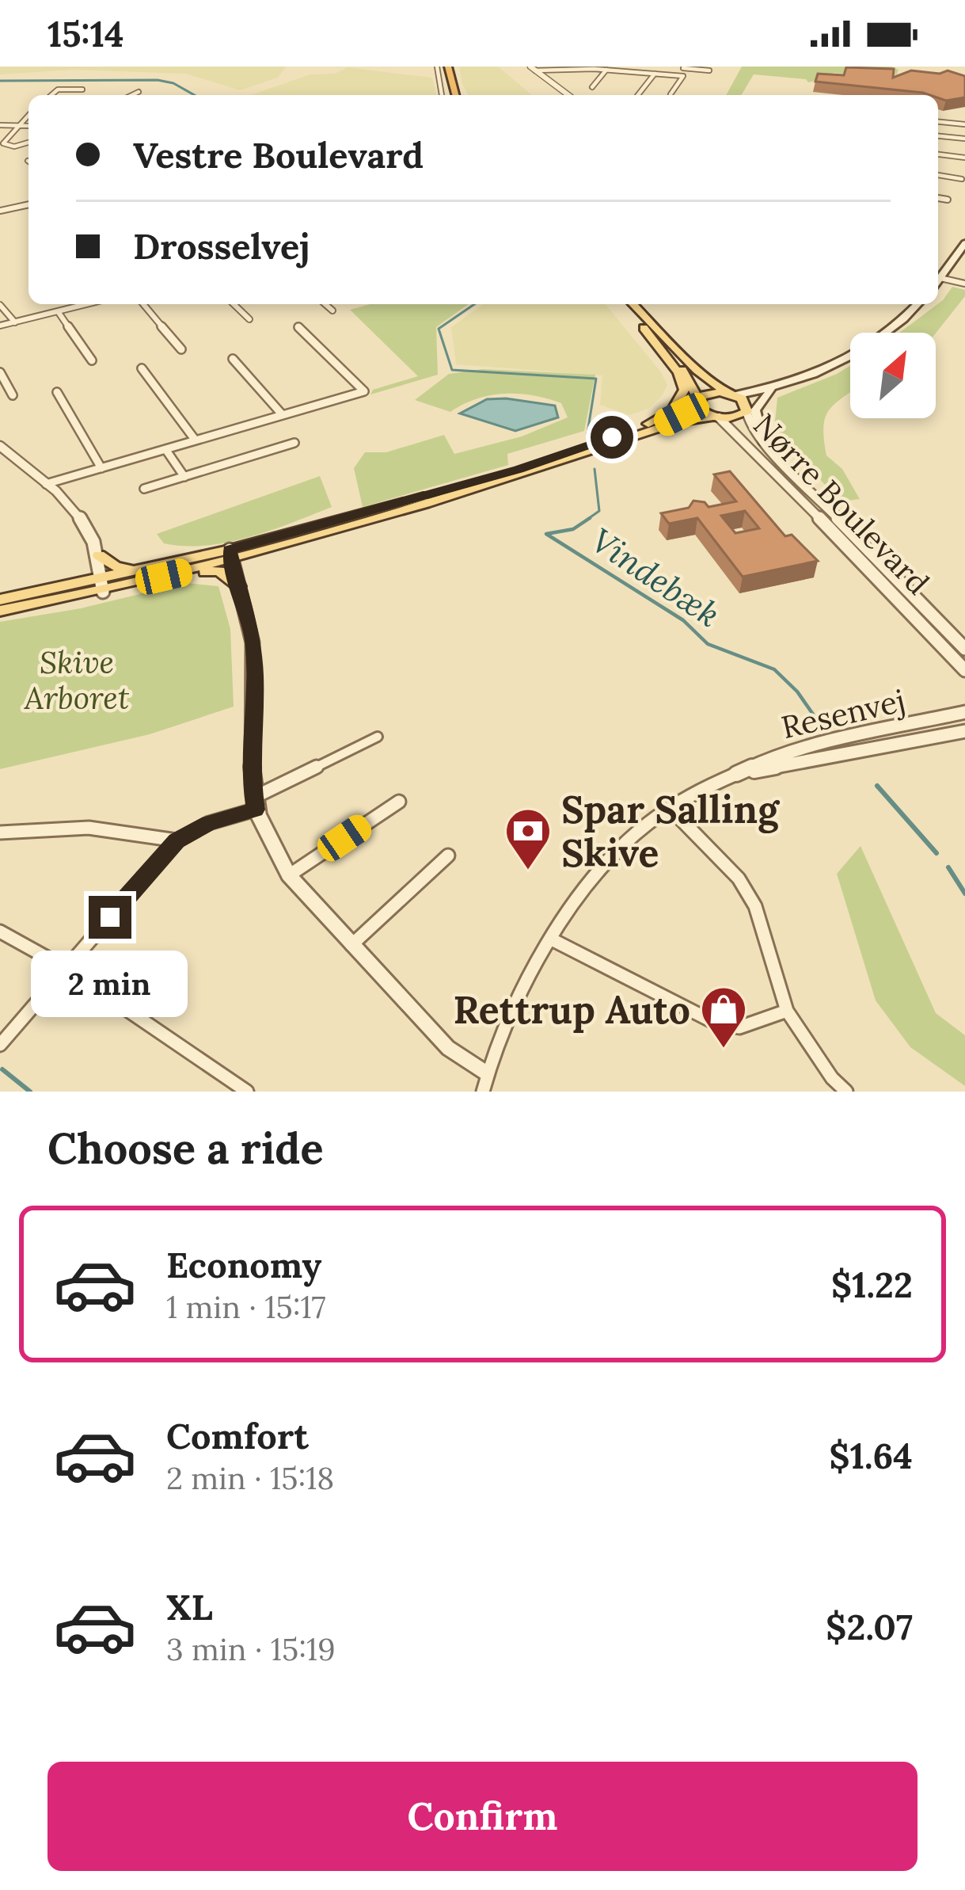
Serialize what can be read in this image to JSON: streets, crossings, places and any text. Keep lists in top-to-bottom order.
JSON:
{
  "streets": {
    "main road": ["Nørre Boulevard"],
    "street": ["Resenvej"]
  },
  "water": ["Vindebæk"],
  "parks": ["Skive Arboret"],
  "places": {
    "bank": ["Spar Salling Skive"],
    "shop": ["Rettrup Auto"]
  },
  "north": "top right",
  "page": {
    "status": "15:14",
    "banner": ["Vestre Boulevard", "Drosselvej"],
    "bubble": "2 min",
    "heading": "Choose a ride",
    "list": [
      {
        "name": "Economy",
        "note": "1 min · 15:17",
        "value": "$1.22"
      },
      {
        "name": "Comfort",
        "note": "2 min · 15:18",
        "value": "$1.64"
      },
      {
        "name": "XL",
        "note": "3 min · 15:19",
        "value": "$2.07"
      }
    ],
    "buttons": "Confirm"
  }
}
